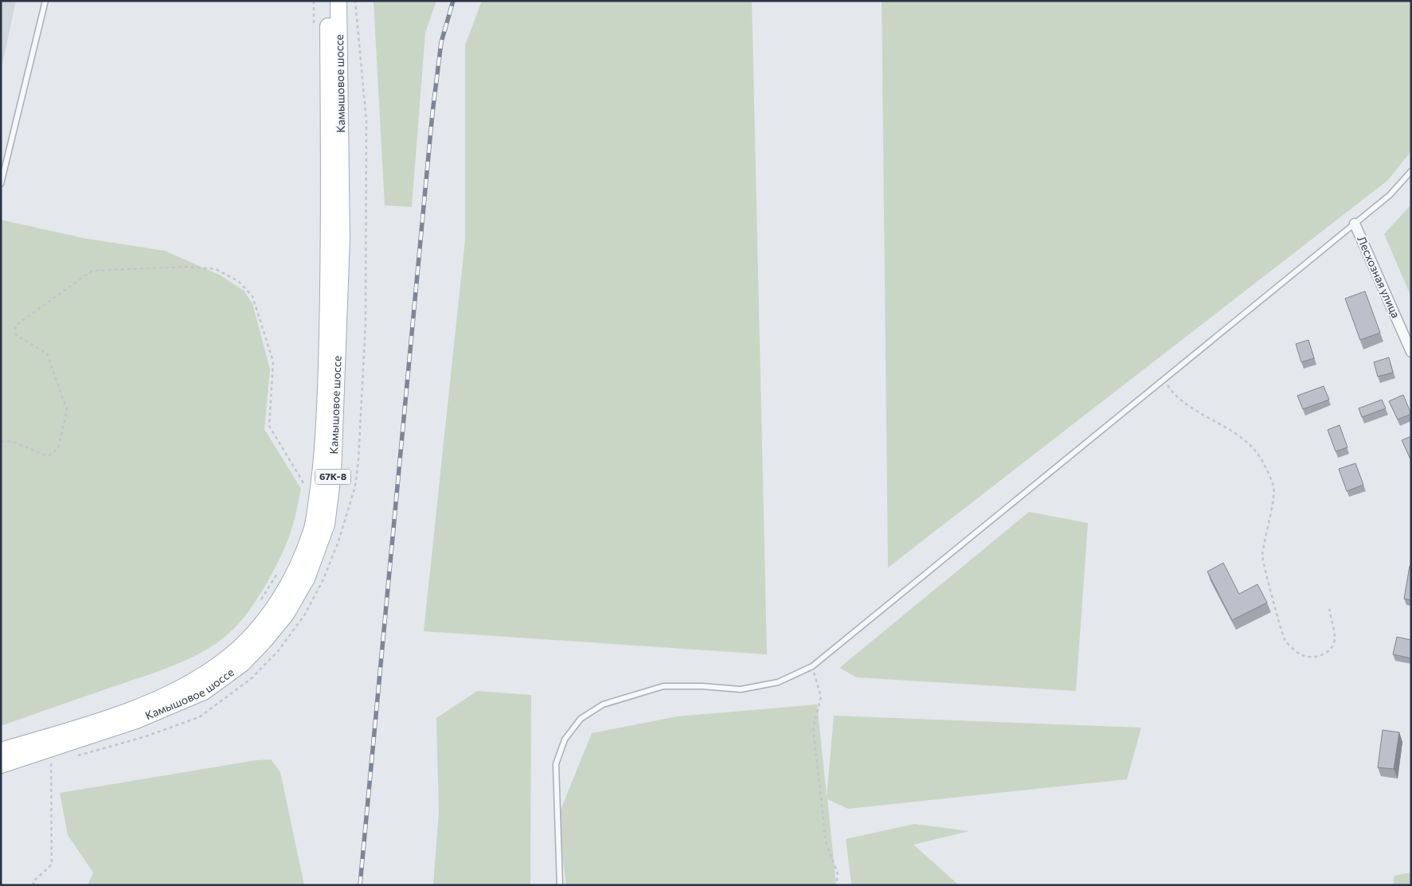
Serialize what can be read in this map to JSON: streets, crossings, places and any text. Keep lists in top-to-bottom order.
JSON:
{
  "streets": {
    "main road": ["Камышовое шоссе", "67К-8"],
    "street": ["Лесхозная улица"]
  }
}
